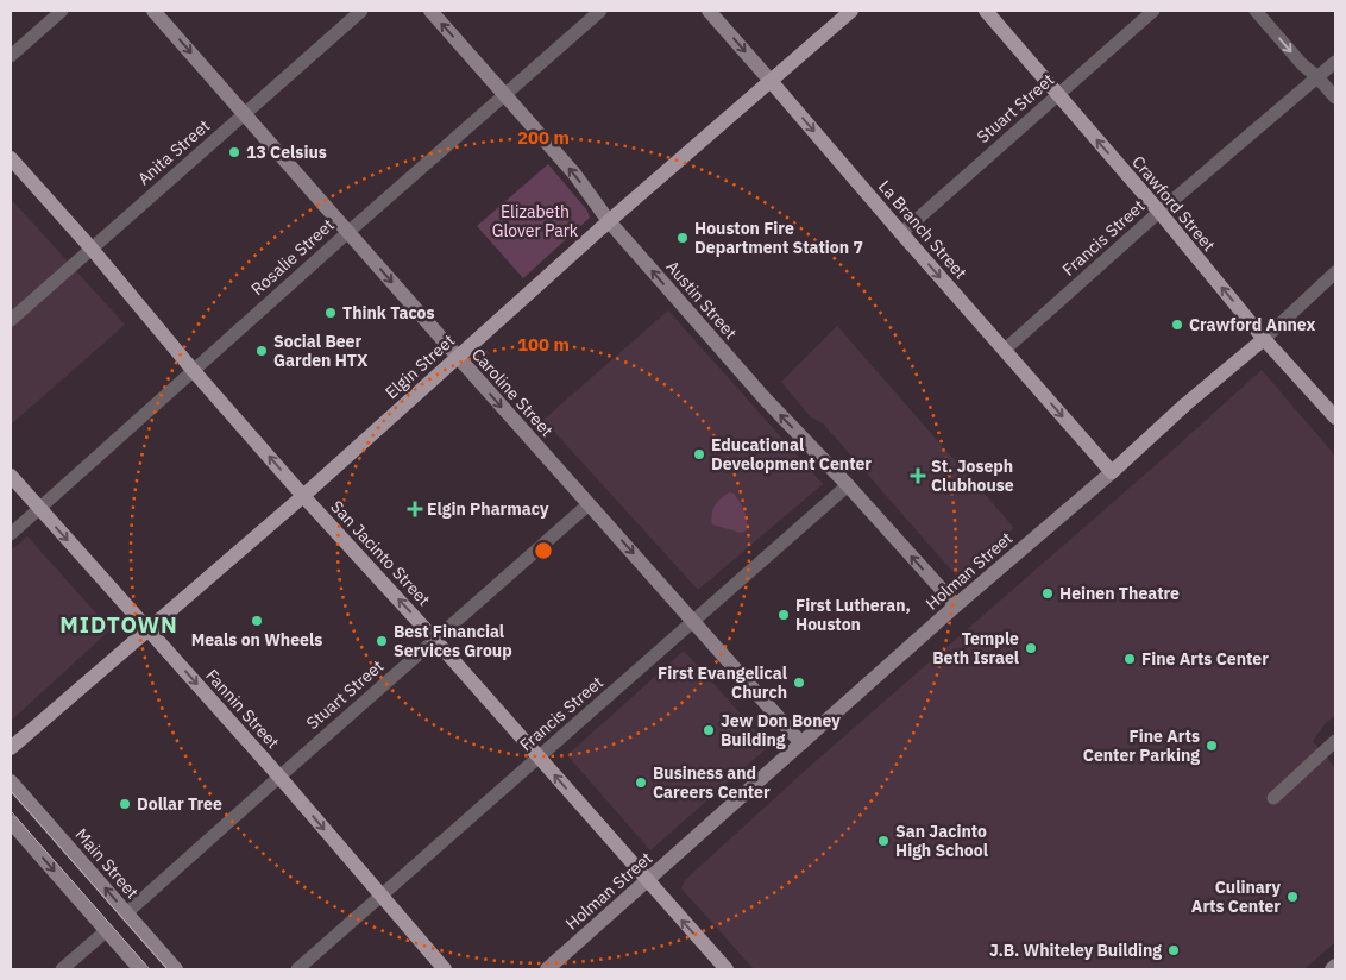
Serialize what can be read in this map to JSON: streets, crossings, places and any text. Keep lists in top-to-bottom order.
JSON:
{
  "streets": {
    "main road": [
      "Crawford Street",
      "La Branch Street",
      "Elgin Street",
      "San Jacinto Street",
      "Holman Street",
      "Fannin Street"
    ],
    "street": [
      "Stuart Street",
      "Anita Street",
      "Francis Street",
      "Rosalie Street",
      "Austin Street",
      "Caroline Street",
      "Main Street"
    ]
  },
  "crossings": [
    ["Stuart Street", "Crawford Street"],
    ["Stuart Street", "La Branch Street"],
    ["Stuart Street", "Caroline Street"],
    ["Stuart Street", "San Jacinto Street"],
    ["Stuart Street", "Fannin Street"],
    ["Stuart Street", "Main Street"],
    ["Anita Street", "Caroline Street"],
    ["Anita Street", "San Jacinto Street"],
    ["Crawford Street", "Francis Street"],
    ["Crawford Street", "Holman Street"],
    ["La Branch Street", "Francis Street"],
    ["La Branch Street", "Elgin Street"],
    ["La Branch Street", "Holman Street"],
    ["Francis Street", "Austin Street"],
    ["Francis Street", "Caroline Street"],
    ["Francis Street", "San Jacinto Street"],
    ["Francis Street", "Fannin Street"],
    ["Rosalie Street", "Austin Street"],
    ["Rosalie Street", "Caroline Street"],
    ["Rosalie Street", "San Jacinto Street"],
    ["Rosalie Street", "Fannin Street"],
    ["Austin Street", "Elgin Street"],
    ["Austin Street", "Holman Street"],
    ["Elgin Street", "Caroline Street"],
    ["Elgin Street", "San Jacinto Street"],
    ["Elgin Street", "Fannin Street"],
    ["Caroline Street", "Holman Street"],
    ["San Jacinto Street", "Holman Street"]
  ],
  "one_way": [
    "Crawford Street",
    "La Branch Street",
    "Austin Street",
    "Caroline Street",
    "San Jacinto Street",
    "Fannin Street"
  ],
  "districts": ["MIDTOWN"],
  "parks": ["Elizabeth Glover Park"],
  "places": {
    "other": [
      "13 Celsius",
      "Houston Fire Department Station 7",
      "Think Tacos",
      "Crawford Annex",
      "Social Beer Garden HTX",
      "Educational Development Center",
      "Heinen Theatre",
      "First Lutheran, Houston",
      "Meals on Wheels",
      "Best Financial Services Group",
      "Temple Beth Israel",
      "Fine Arts Center",
      "First Evangelical Church",
      "Jew Don Boney Building",
      "Fine Arts Center Parking",
      "Business and Careers Center",
      "Dollar Tree",
      "San Jacinto High School",
      "Culinary Arts Center",
      "J.B. Whiteley Building"
    ],
    "health": ["St. Joseph Clubhouse", "Elgin Pharmacy"]
  },
  "rings": ["200 m", "100 m"]
}
